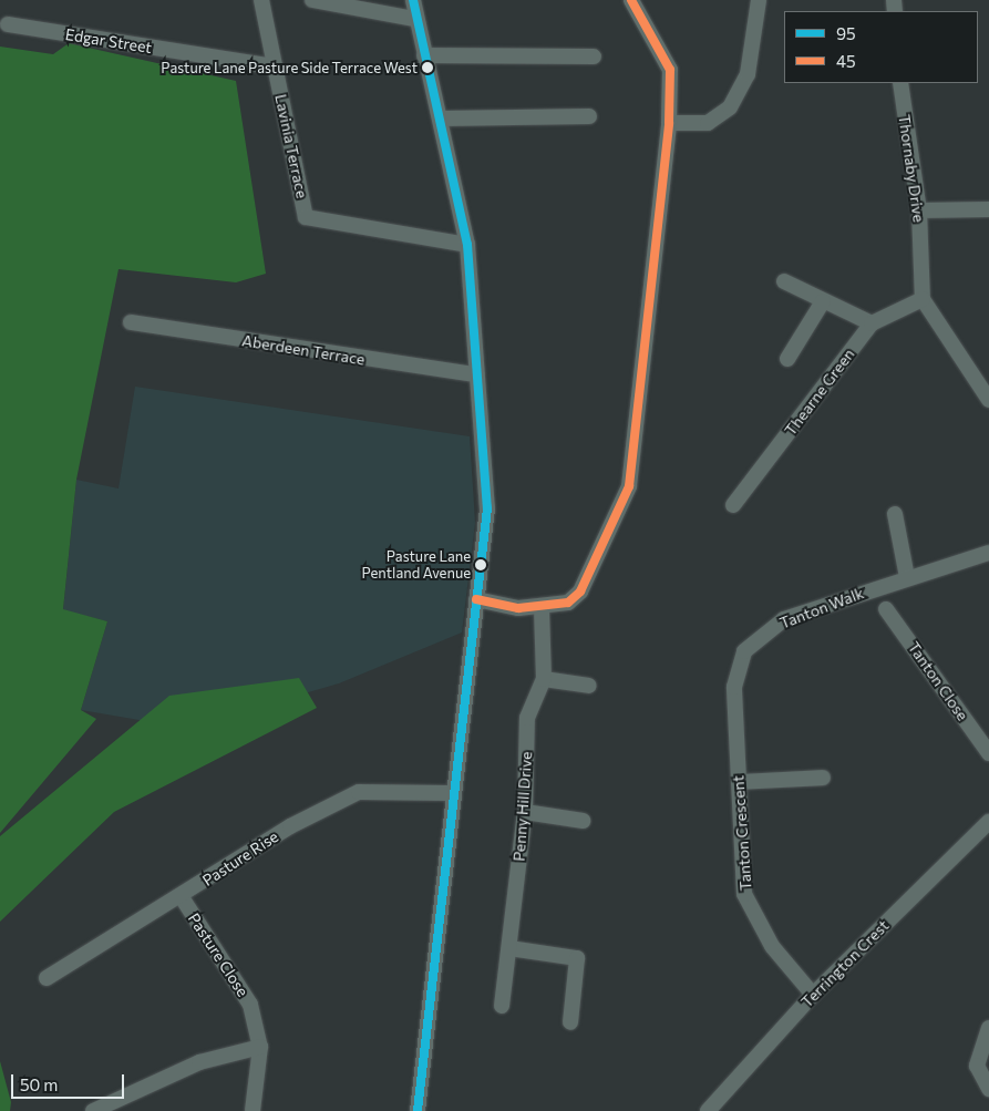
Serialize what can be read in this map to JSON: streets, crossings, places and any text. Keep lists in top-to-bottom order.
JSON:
{
  "streets": {
    "street": [
      "Edgar Street",
      "Lavinia Terrace",
      "Thornaby Drive",
      "Aberdeen Terrace",
      "Thearne Green",
      "Tanton Walk",
      "Tanton Close",
      "Penny Hill Drive",
      "Tanton Crescent",
      "Pasture Rise",
      "Pasture Close",
      "Terrington Crest"
    ]
  },
  "crossings": [
    ["Edgar Street", "Lavinia Terrace"],
    ["Thornaby Drive", "Thearne Green"],
    ["Tanton Walk", "Tanton Crescent"],
    ["Tanton Crescent", "Terrington Crest"],
    ["Pasture Rise", "Pasture Close"]
  ],
  "places": ["Pasture Lane Pasture Side Terrace West", "Pasture Lane Pentland Avenue"],
  "lines": ["transit line 95", "transit line 45"],
  "legend": ["95", "45"],
  "scale_bar": "50 m"
}
